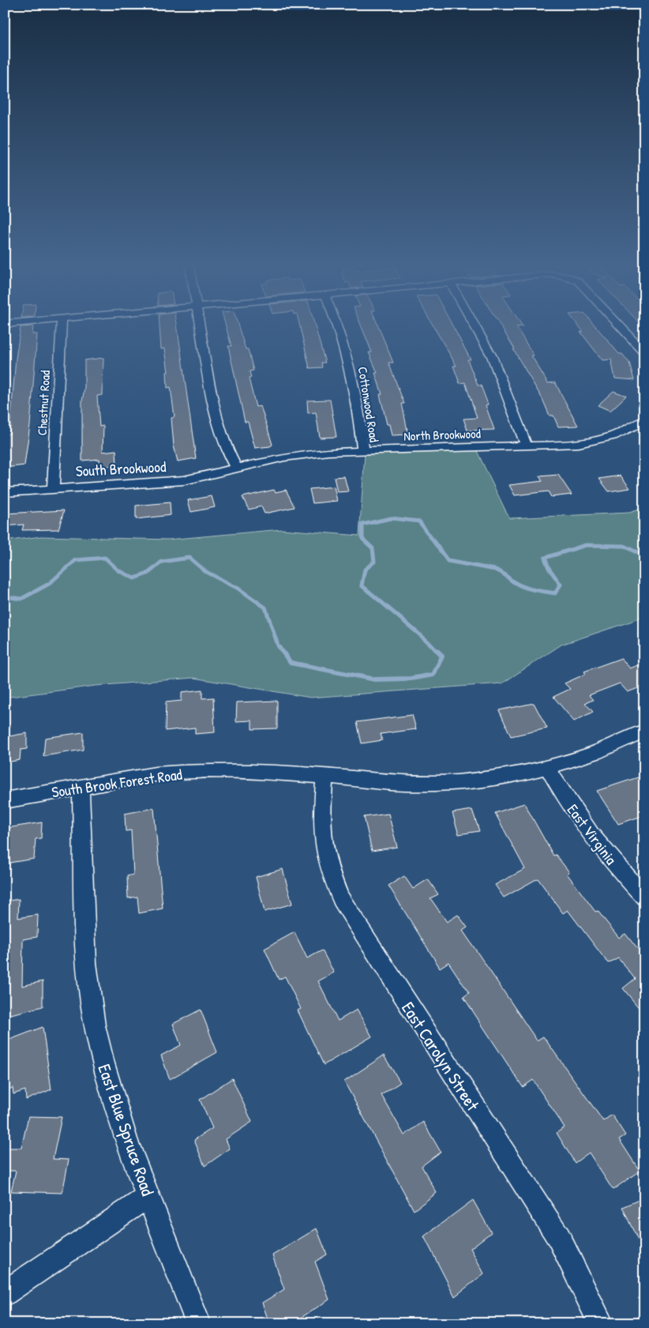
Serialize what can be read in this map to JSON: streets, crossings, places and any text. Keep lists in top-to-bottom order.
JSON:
{
  "streets": {
    "street": [
      "Chestnut Road",
      "Cottonwood Road",
      "North Brookwood",
      "South Brookwood",
      "South Brook Forest Road",
      "East Virginia",
      "East Carolyn Street",
      "East Blue Spruce Road"
    ]
  },
  "crossings": [
    ["Chestnut Road", "South Brookwood"],
    ["Cottonwood Road", "North Brookwood"],
    ["North Brookwood", "South Brookwood"],
    ["South Brook Forest Road", "East Virginia"],
    ["South Brook Forest Road", "East Carolyn Street"],
    ["South Brook Forest Road", "East Blue Spruce Road"]
  ]
}
